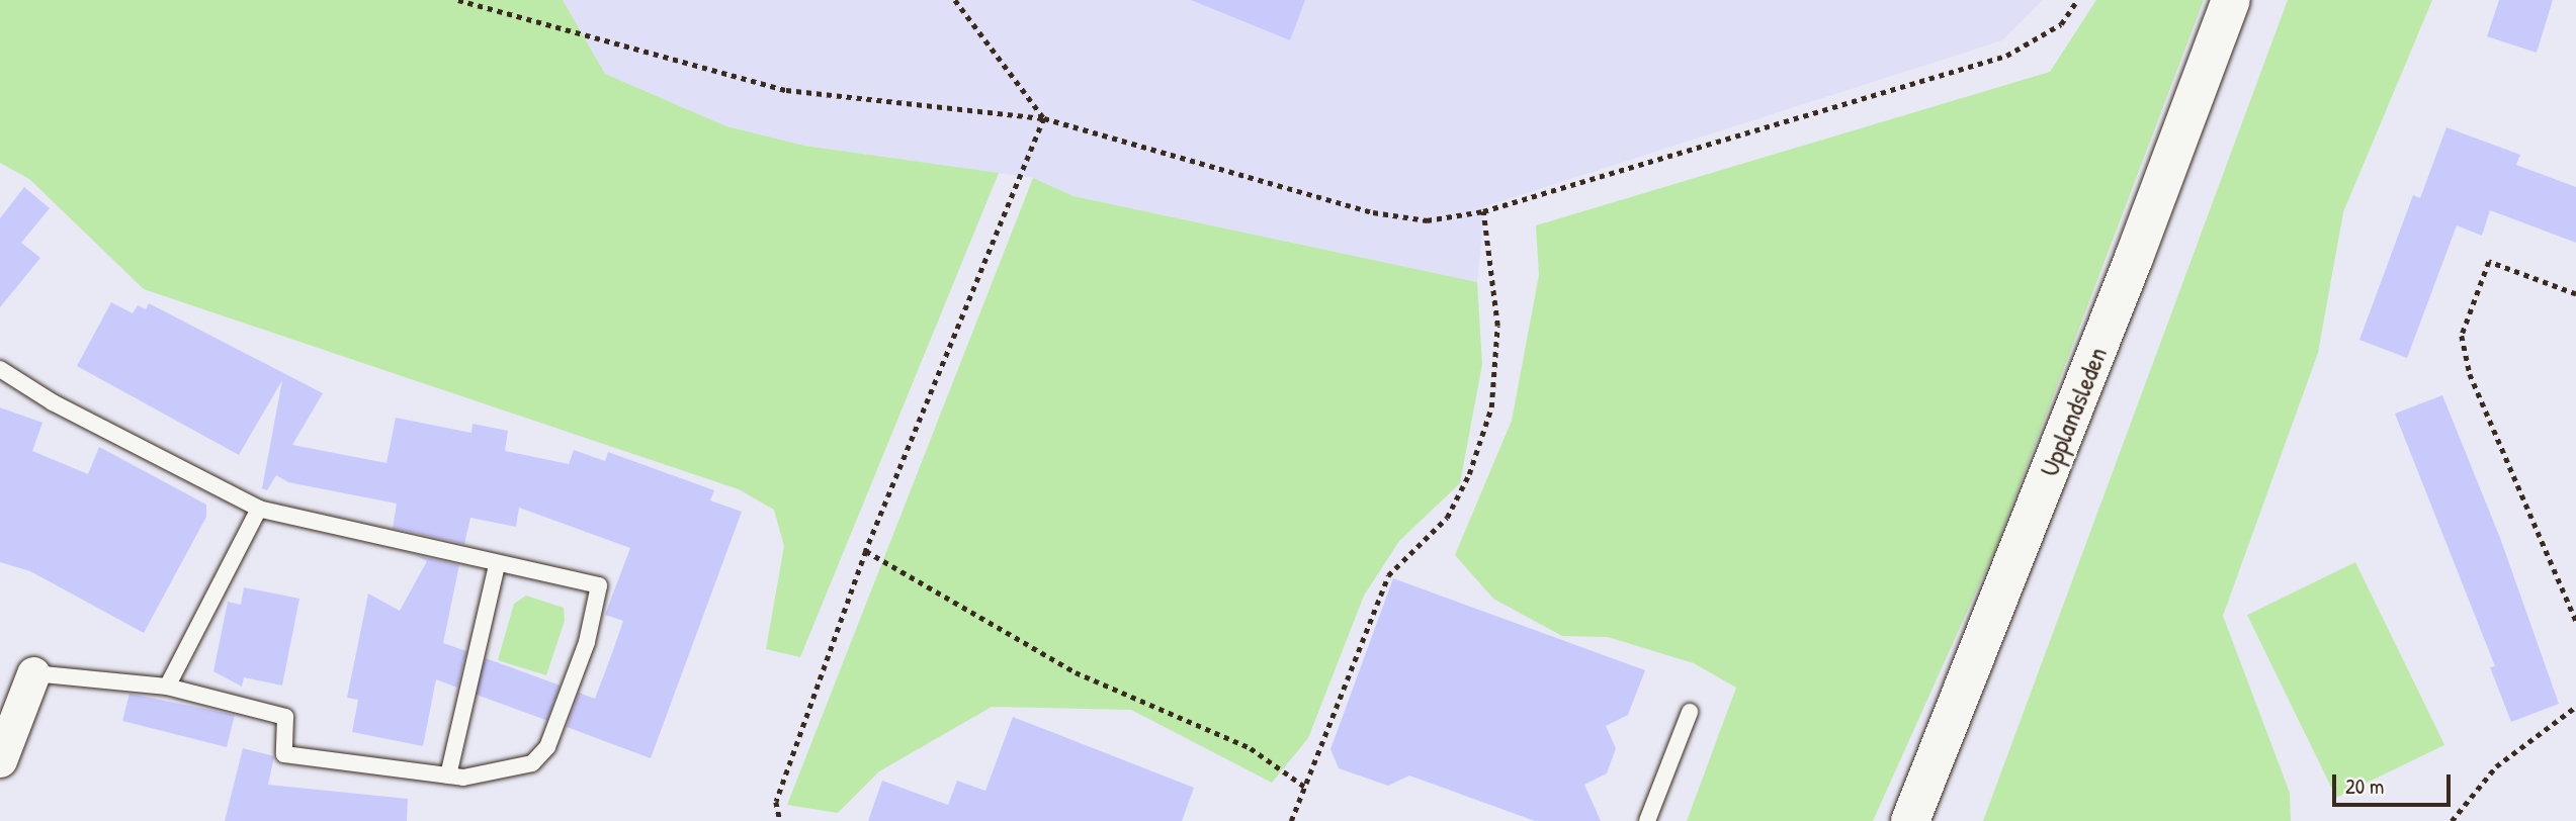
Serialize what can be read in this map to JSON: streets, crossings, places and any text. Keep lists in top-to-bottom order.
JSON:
{
  "streets": {
    "street": ["Upplandsleden"]
  },
  "scale_bar": "20 m"
}
